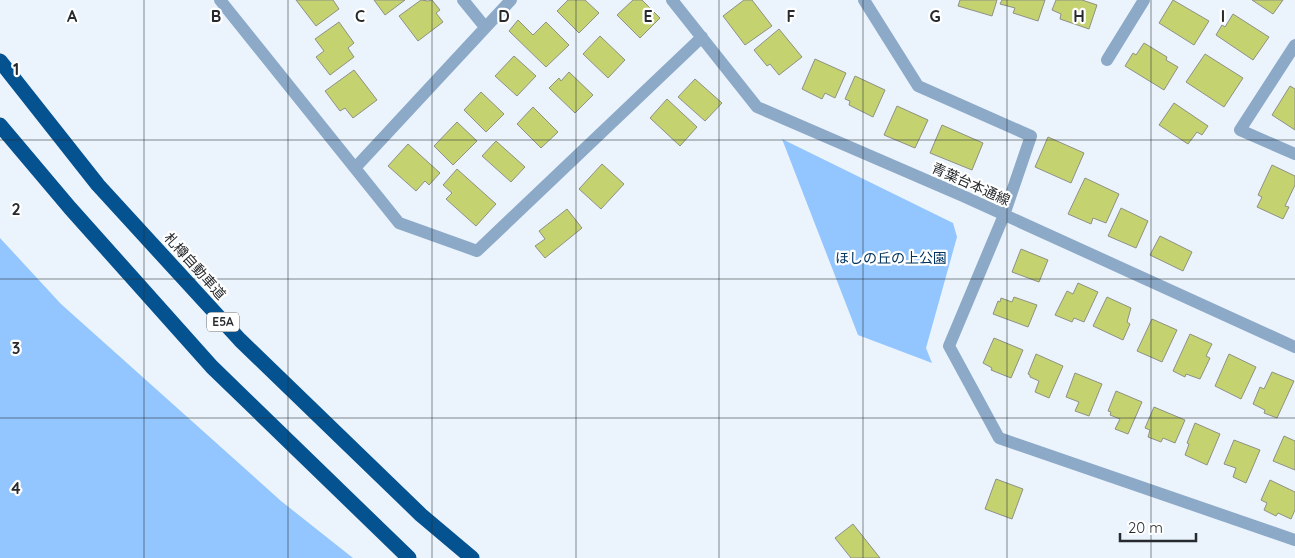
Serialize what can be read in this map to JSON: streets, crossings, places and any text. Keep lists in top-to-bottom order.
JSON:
{
  "streets": {
    "highway": ["札樽自動車道", "E5A"],
    "street": ["青葉台本通線"]
  },
  "parks": ["ほしの丘の上公園"],
  "scale_bar": "20 m",
  "grid": {
    "columns": [
      "A",
      "B",
      "C",
      "D",
      "E",
      "F",
      "G",
      "H",
      "I"
    ],
    "rows": [
      "1",
      "2",
      "3",
      "4"
    ]
  }
}
